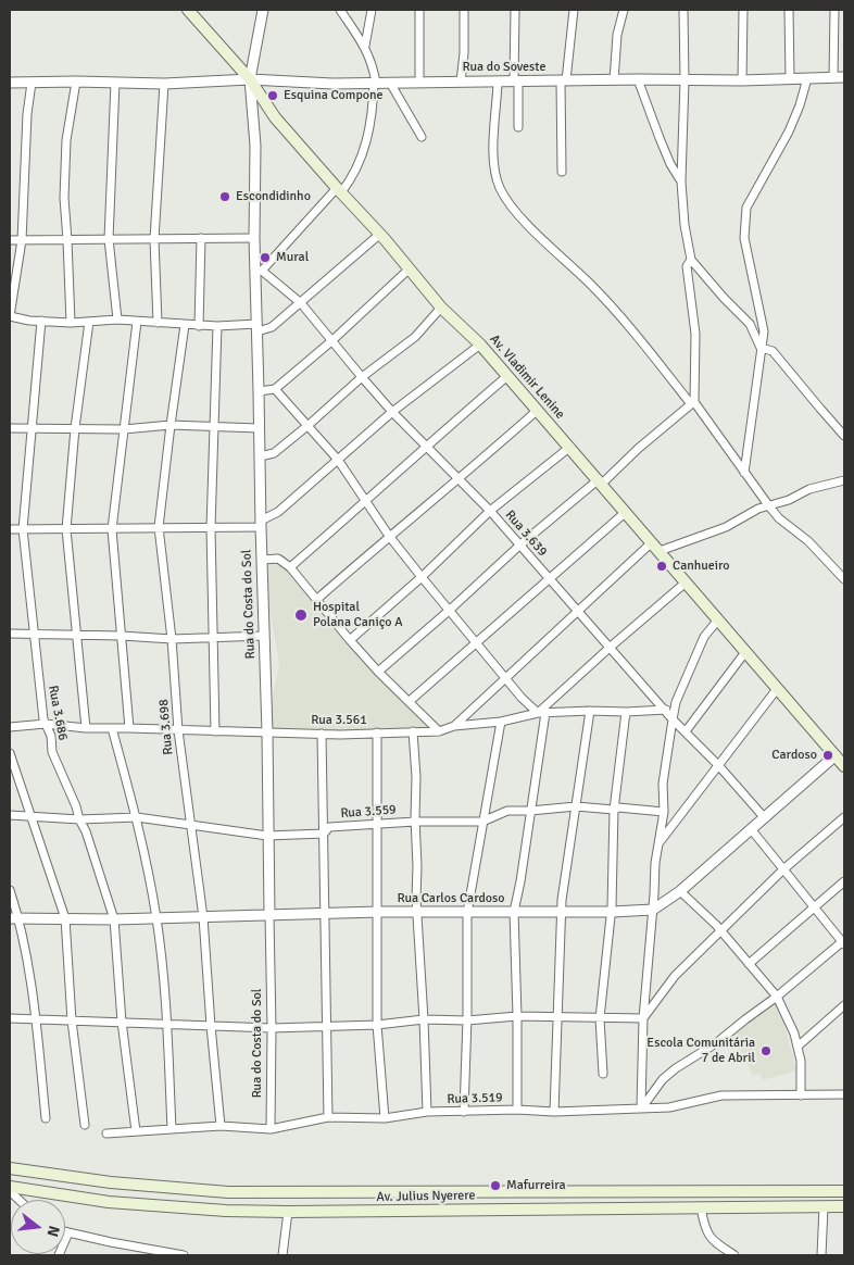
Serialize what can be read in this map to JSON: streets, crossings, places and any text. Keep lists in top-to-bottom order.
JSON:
{
  "streets": {
    "main road": ["Av. Vladimir Lenine", "Av. Julius Nyerere"],
    "street": [
      "Rua do Soveste",
      "Rua 3.639",
      "Rua do Costa do Sol",
      "Rua 3.686",
      "Rua 3.561",
      "Rua 3.698",
      "Rua 3.559",
      "Rua Carlos Cardoso",
      "Rua 3.519"
    ]
  },
  "crossings": [
    ["Rua do Soveste", "Av. Vladimir Lenine"],
    ["Rua do Soveste", "Rua do Costa do Sol"],
    ["Av. Vladimir Lenine", "Rua do Costa do Sol"],
    ["Rua 3.639", "Rua do Costa do Sol"],
    ["Rua 3.639", "Rua 3.561"],
    ["Rua do Costa do Sol", "Rua 3.561"],
    ["Rua do Costa do Sol", "Rua 3.559"],
    ["Rua do Costa do Sol", "Rua Carlos Cardoso"],
    ["Rua do Costa do Sol", "Rua 3.519"],
    ["Rua 3.686", "Rua 3.561"],
    ["Rua 3.686", "Rua 3.559"],
    ["Rua 3.686", "Rua Carlos Cardoso"],
    ["Rua 3.686", "Rua 3.519"],
    ["Rua 3.561", "Rua 3.698"],
    ["Rua 3.698", "Rua 3.559"],
    ["Rua 3.698", "Rua Carlos Cardoso"],
    ["Rua 3.698", "Rua 3.519"]
  ],
  "places": [
    "Esquina Compone",
    "Escondidinho",
    "Mural",
    "Canhueiro",
    "Hospital Polana Caniço A",
    "Cardoso",
    "Escola Comunitária 7 de Abril",
    "Mafurreira"
  ],
  "north": "right"
}
